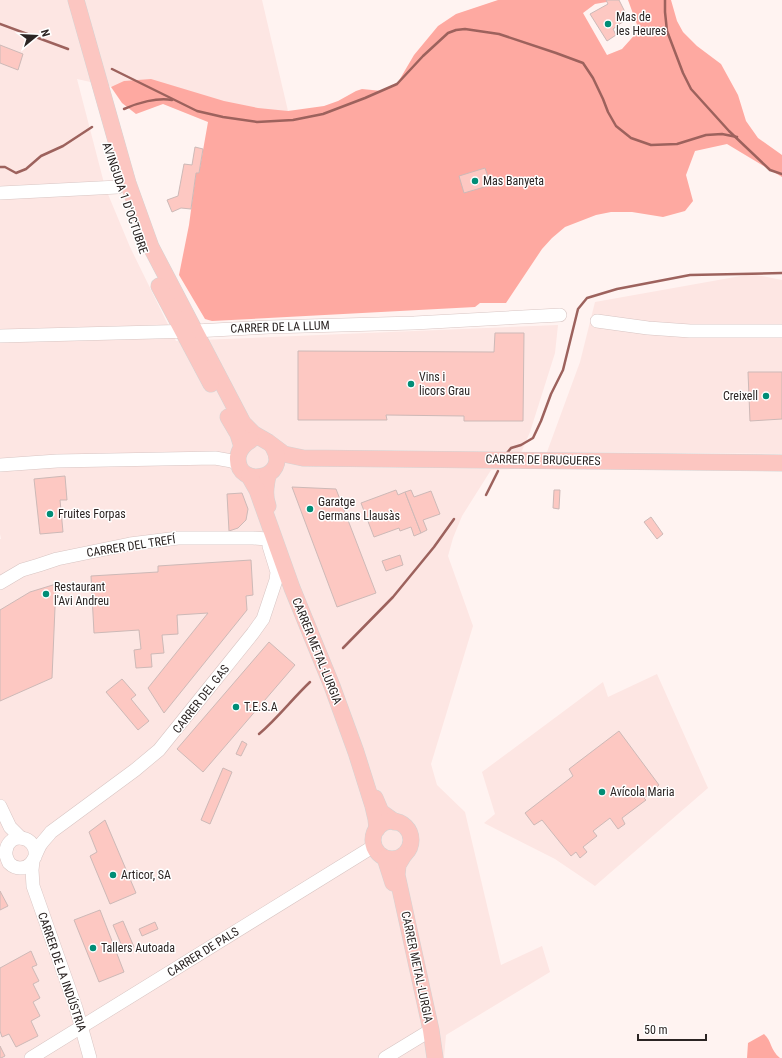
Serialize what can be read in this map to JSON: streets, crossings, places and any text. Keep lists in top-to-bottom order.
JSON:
{
  "streets": {
    "main road": ["AVINGUDA 1 D'OCTUBRE", "CARRER DE BRUGUERES", "CARRER METAL·LURGIA"],
    "street": [
      "CARRER DE LA LLUM",
      "CARRER DEL TREFÍ",
      "CARRER DEL GAS",
      "CARRER DE PALS",
      "CARRER DE LA INDÚSTRIA"
    ]
  },
  "crossings": [
    ["AVINGUDA 1 D'OCTUBRE", "CARRER DE LA LLUM"],
    ["CARRER DEL TREFÍ", "CARRER DEL GAS"],
    ["CARRER METAL·LURGIA", "CARRER DEL GAS"],
    ["CARRER METAL·LURGIA", "CARRER DE PALS"],
    ["CARRER DEL GAS", "CARRER DE LA INDÚSTRIA"],
    ["CARRER DE PALS", "CARRER DE LA INDÚSTRIA"]
  ],
  "places": [
    "Mas de les Heures",
    "Mas Banyeta",
    "Vins i licors Grau",
    "Creixell",
    "Garatge Germans Llausàs",
    "Fruites Forpas",
    "Restaurant l'Avi Andreu",
    "T.E.S.A",
    "Avícola Maria",
    "Articor, SA",
    "Tallers Autoada"
  ],
  "scale_bar": "50 m",
  "north": "right"
}
